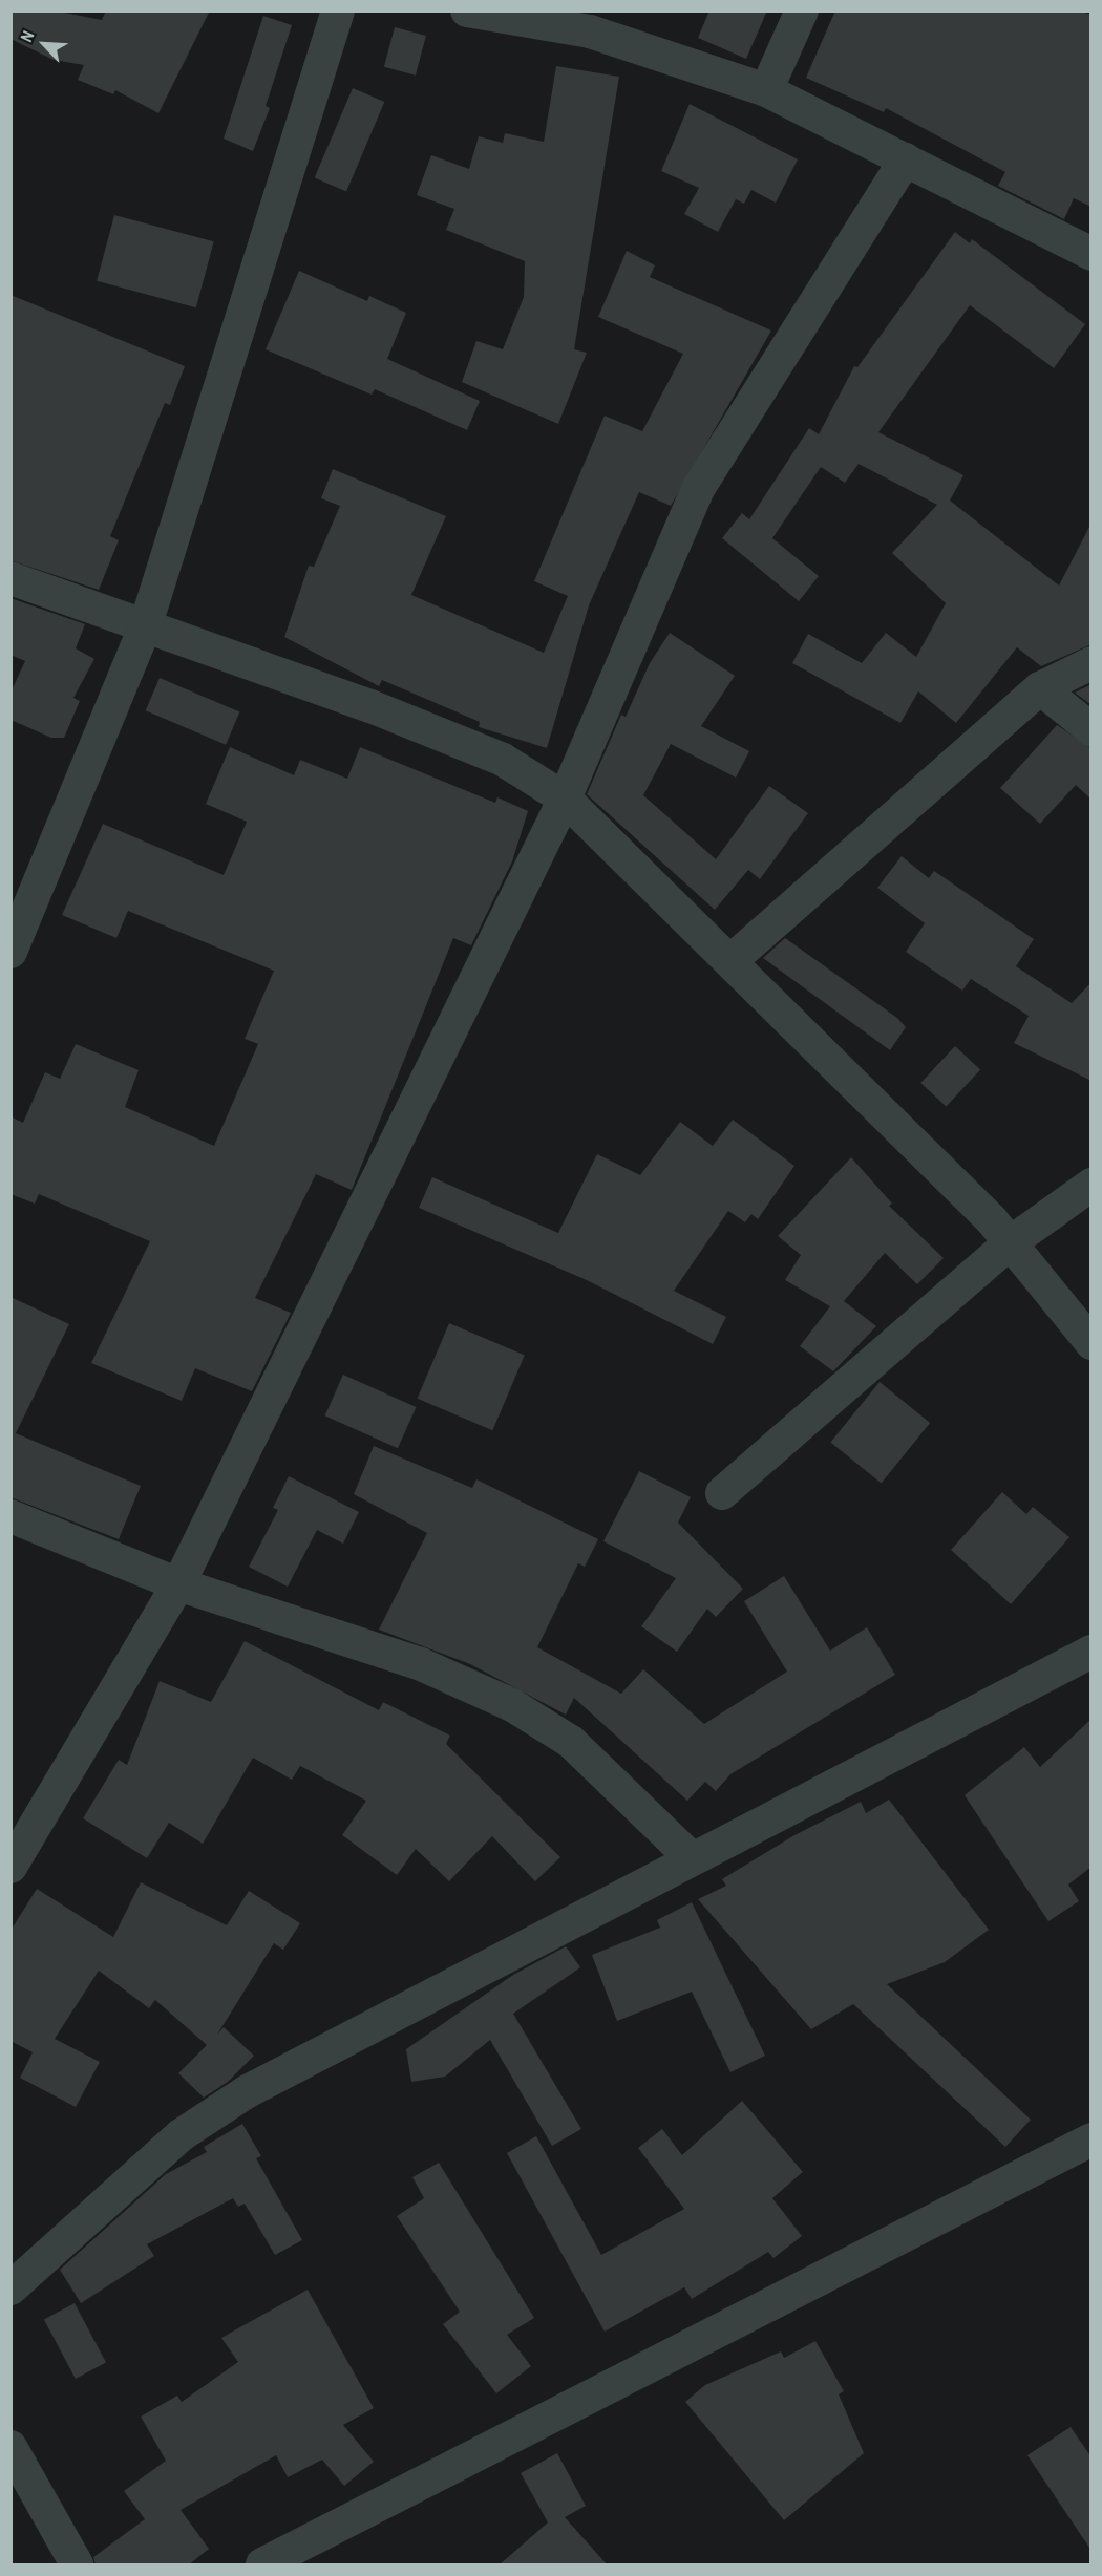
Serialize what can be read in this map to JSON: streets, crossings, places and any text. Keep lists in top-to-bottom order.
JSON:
{
  "north": "top left"
}
